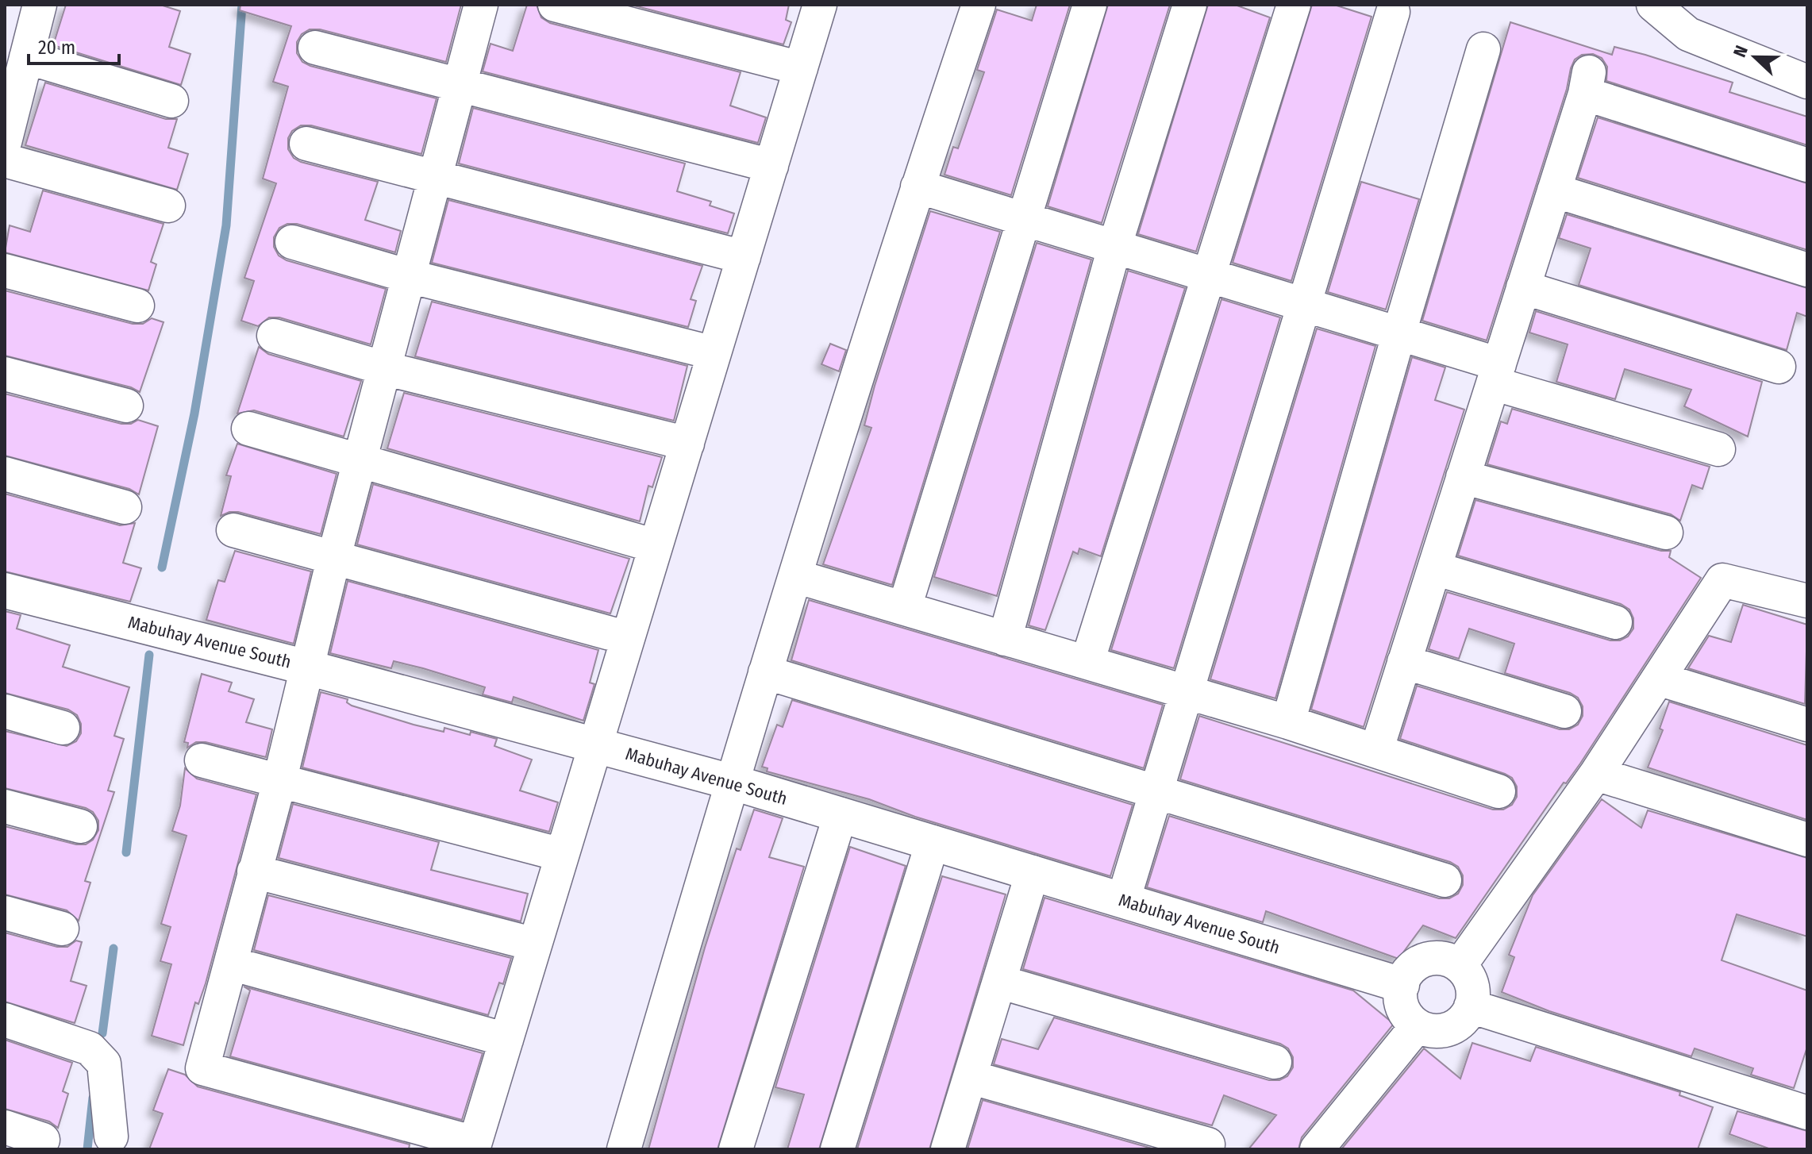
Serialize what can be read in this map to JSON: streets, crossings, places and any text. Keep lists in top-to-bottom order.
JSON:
{
  "streets": {
    "street": ["Mabuhay Avenue South"]
  },
  "scale_bar": "20 m",
  "north": "left"
}
